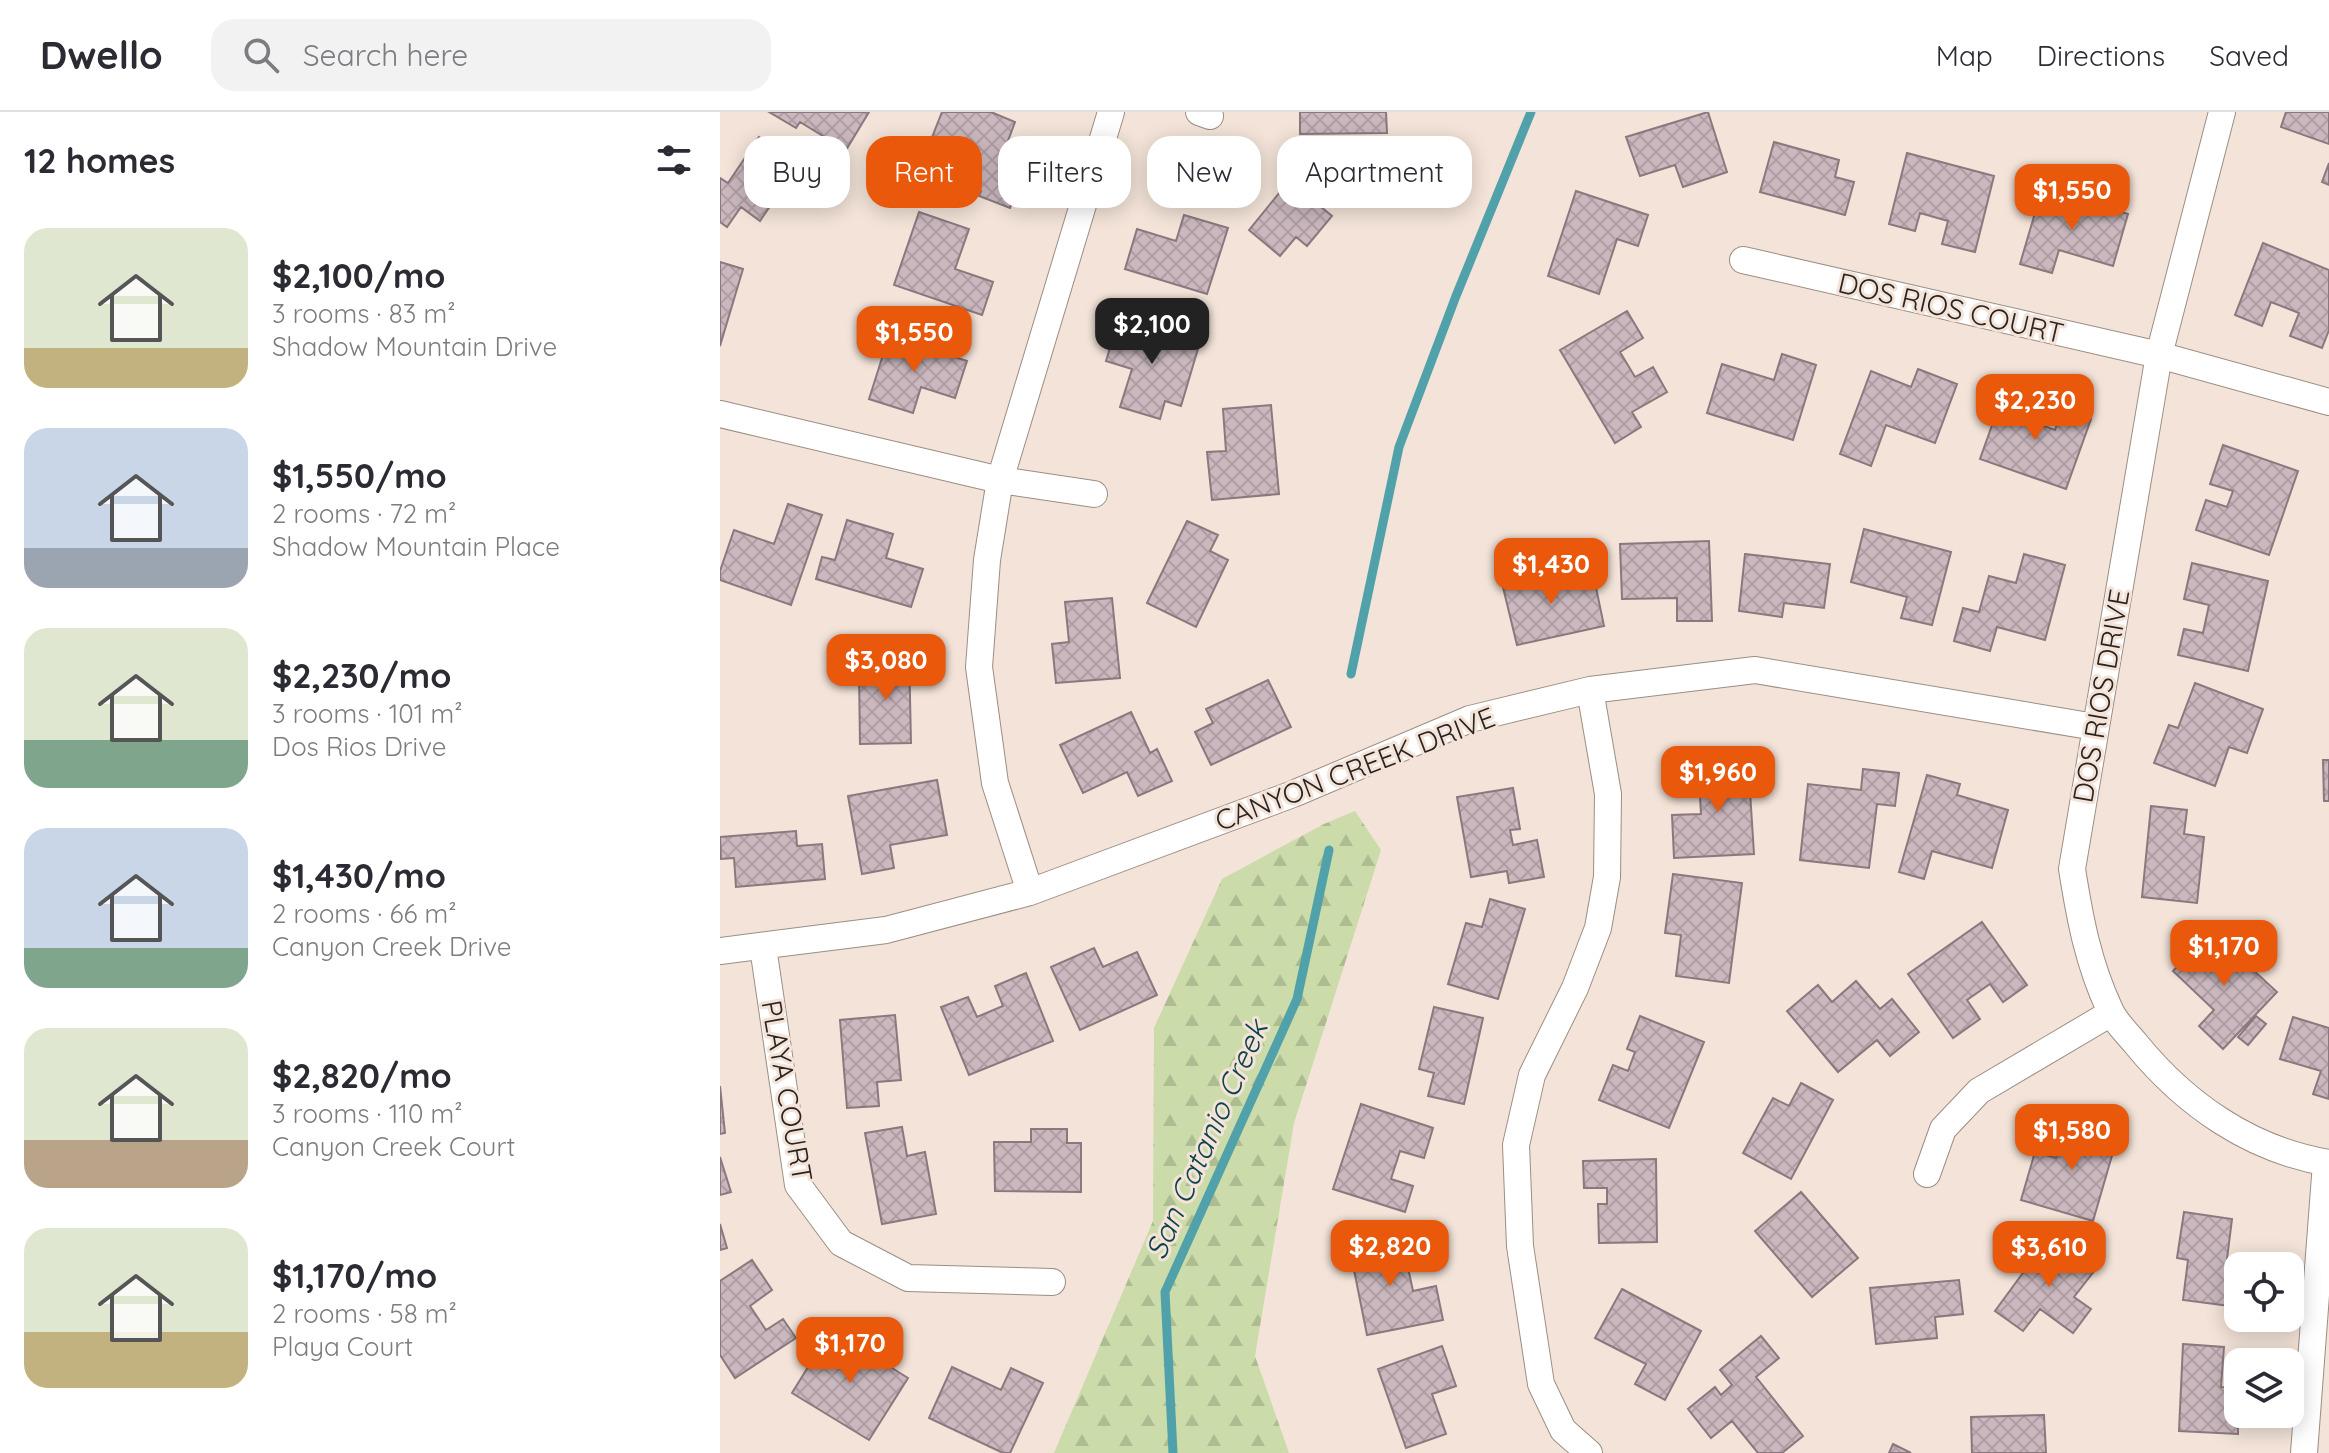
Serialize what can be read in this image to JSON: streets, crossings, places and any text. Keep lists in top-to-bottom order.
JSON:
{
  "streets": {
    "street": [
      "DOS RIOS COURT",
      "DOS RIOS DRIVE",
      "CANYON CREEK DRIVE",
      "PLAYA COURT"
    ]
  },
  "crossings": [
    ["DOS RIOS COURT", "DOS RIOS DRIVE"],
    ["DOS RIOS DRIVE", "CANYON CREEK DRIVE"],
    ["CANYON CREEK DRIVE", "PLAYA COURT"]
  ],
  "water": ["San Catanio Creek"],
  "page": {
    "header": "Dwello",
    "search": "Search here",
    "nav": ["Map", "Directions", "Saved"],
    "heading": "12 homes",
    "chip": [
      "Buy",
      "Rent",
      "Filters",
      "New",
      "Apartment"
    ],
    "price": [
      "$1,550",
      "$2,100",
      "$1,550",
      "$2,230",
      "$1,430",
      "$3,080",
      "$1,960",
      "$1,170",
      "$1,580",
      "$2,820",
      "$3,610",
      "$1,170"
    ],
    "list": [
      {
        "name": "$2,100/mo",
        "note": "3 rooms · 83 m² · Shadow Mountain Drive"
      },
      {
        "name": "$1,550/mo",
        "note": "2 rooms · 72 m² · Shadow Mountain Place"
      },
      {
        "name": "$2,230/mo",
        "note": "3 rooms · 101 m² · Dos Rios Drive"
      },
      {
        "name": "$1,430/mo",
        "note": "2 rooms · 66 m² · Canyon Creek Drive"
      },
      {
        "name": "$2,820/mo",
        "note": "3 rooms · 110 m² · Canyon Creek Court"
      },
      {
        "name": "$1,170/mo",
        "note": "2 rooms · 58 m² · Playa Court"
      }
    ]
  }
}
